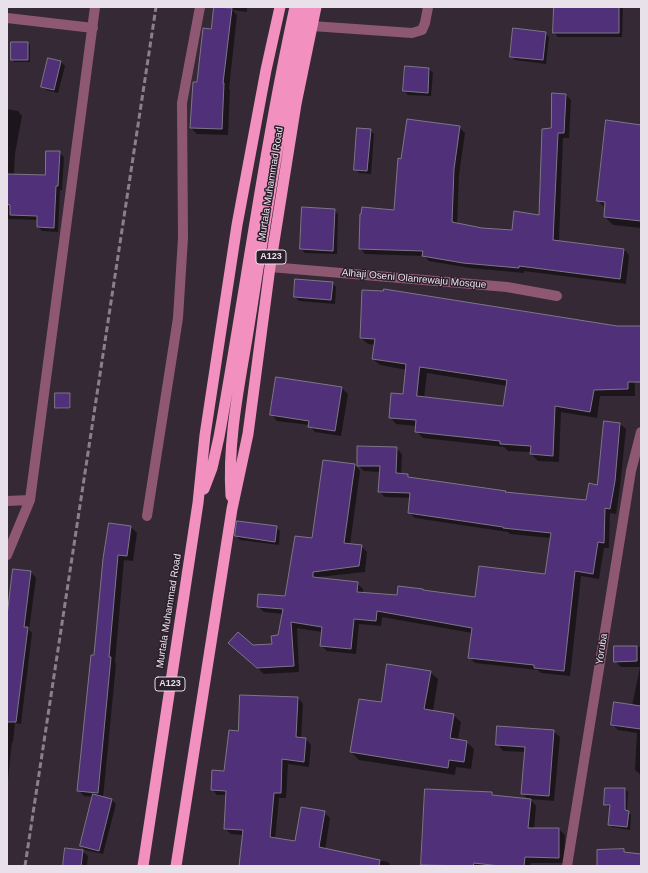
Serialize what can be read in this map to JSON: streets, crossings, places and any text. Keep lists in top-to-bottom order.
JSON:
{
  "streets": {
    "highway": ["Murtala Muhammad Road", "A123"],
    "street": ["Alhaji Oseni Olanrewaju Mosque", "Yoruba"]
  },
  "crossings": [
    ["Murtala Muhammad Road", "Alhaji Oseni Olanrewaju Mosque"]
  ]
}
